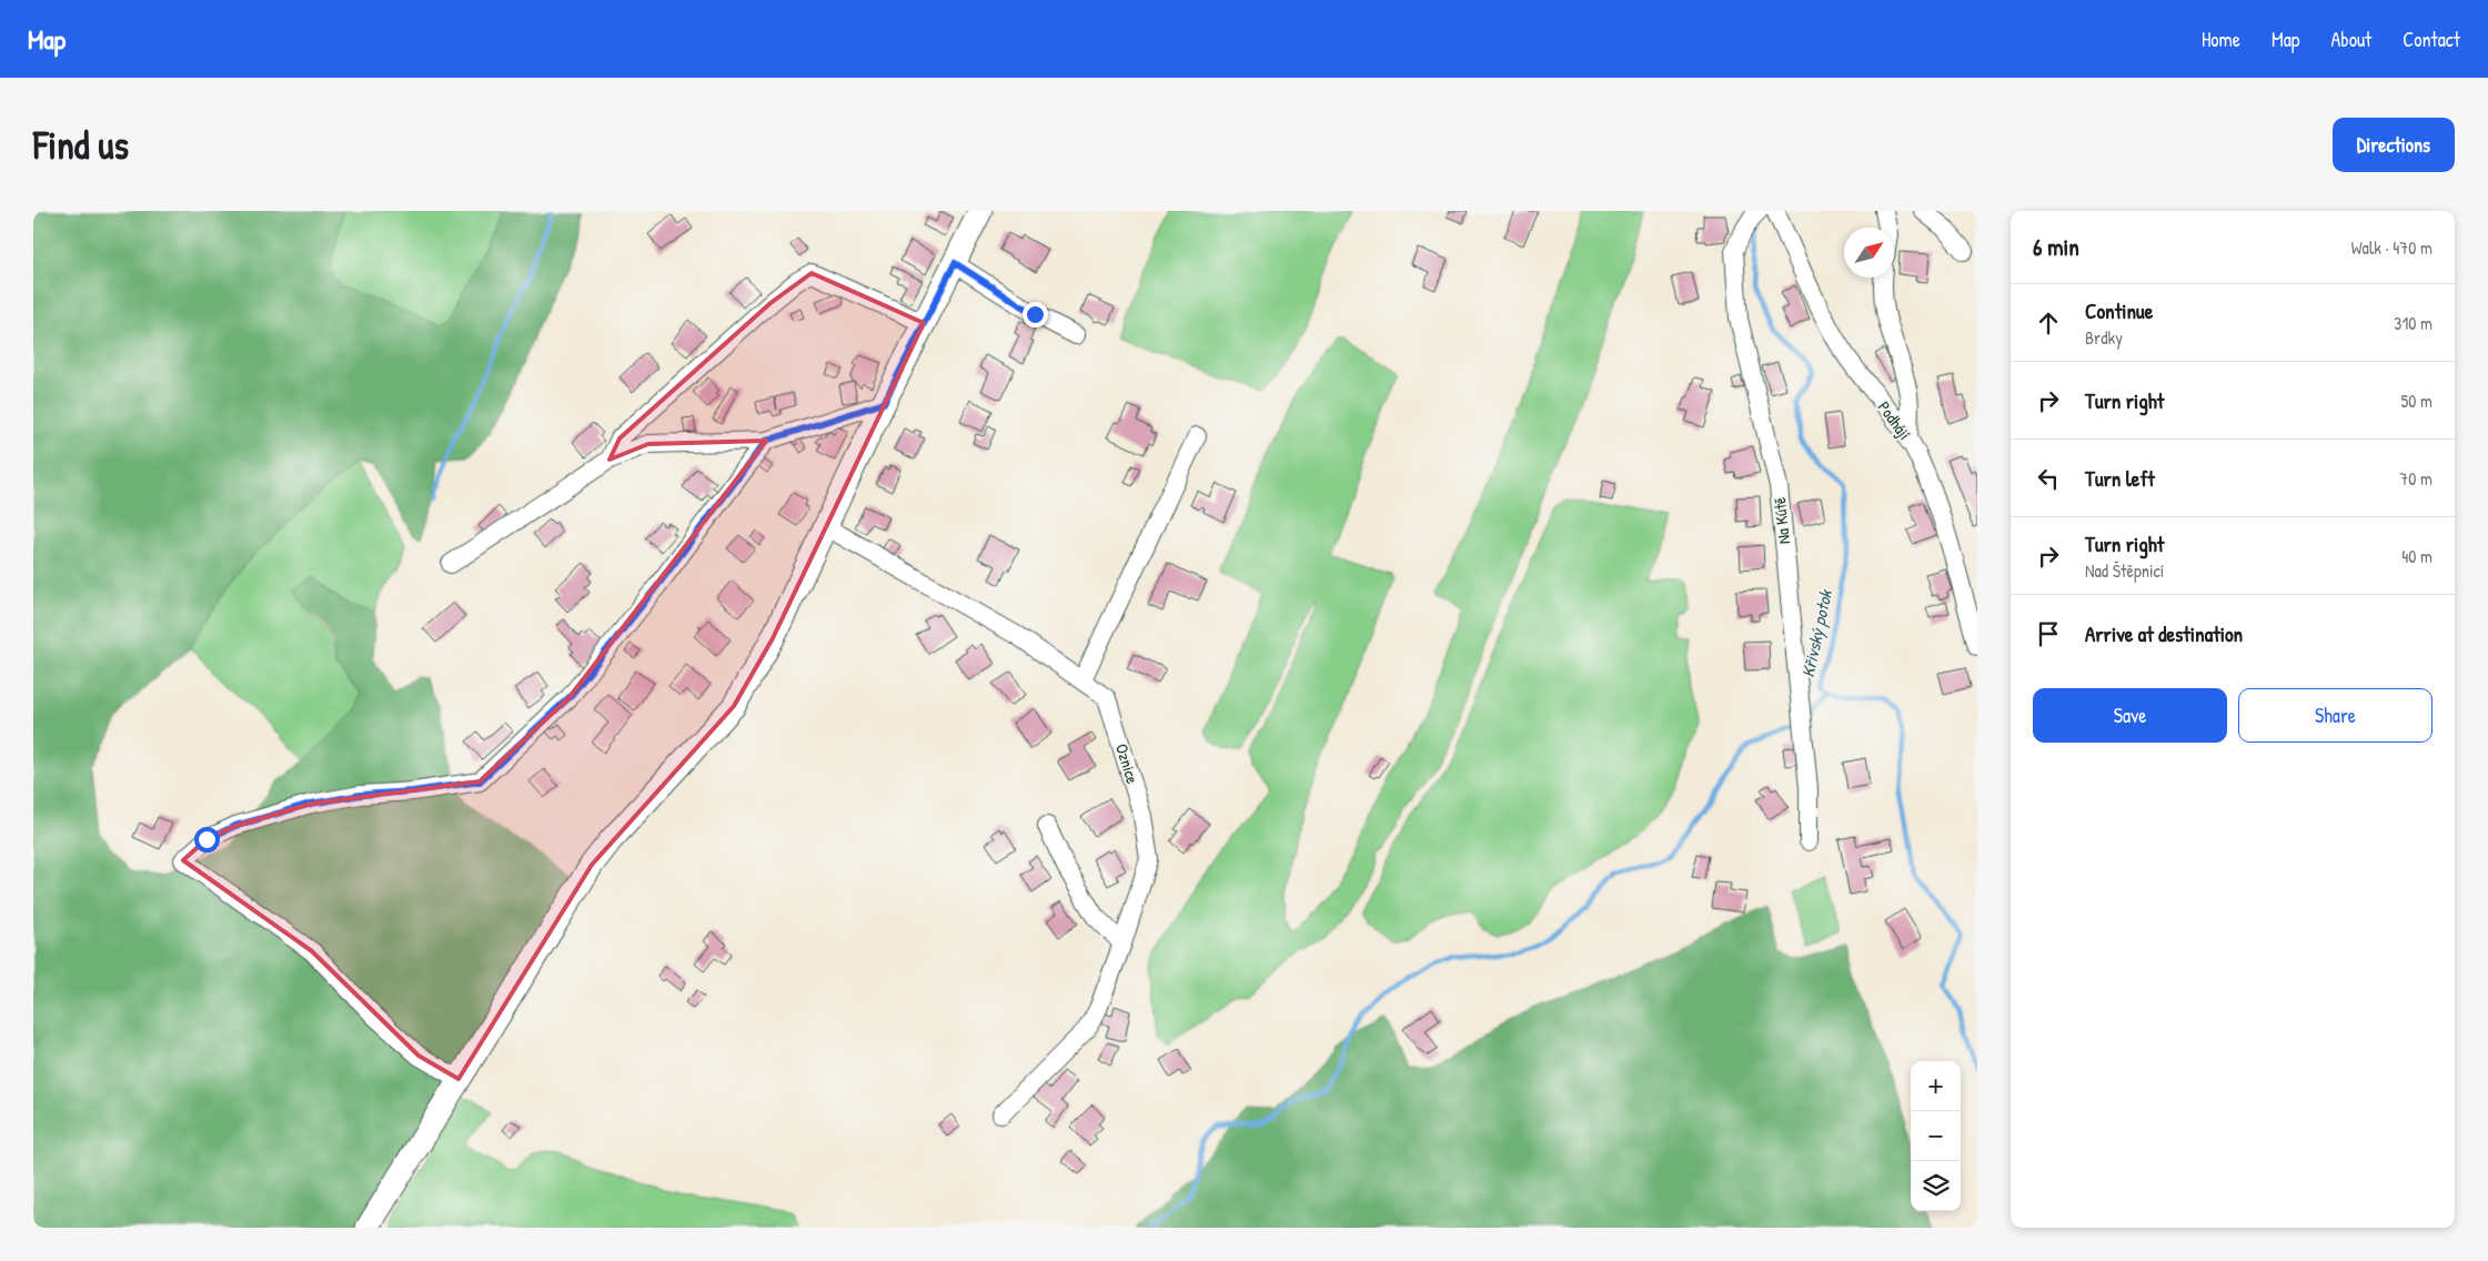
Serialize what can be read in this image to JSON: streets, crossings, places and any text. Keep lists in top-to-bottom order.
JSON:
{
  "streets": {
    "street": ["Podhájí", "Na Kútě", "Oznice"]
  },
  "water": ["Křivský potok"],
  "north": "top right",
  "page": {
    "header": "Map",
    "nav": [
      "Home",
      "Map",
      "About",
      "Contact"
    ],
    "buttons": [
      "Directions",
      ["Save", "Share"]
    ],
    "title": "Find us",
    "heading": ["6 min", "Walk · 470 m"],
    "list": [
      ["Continue", "Brdky", "310 m"],
      ["Turn right", "50 m"],
      ["Turn left", "70 m"],
      ["Turn right", "Nad Štěpnicí", "40 m"],
      "Arrive at destination"
    ],
    "map_buttons": ["+", "−"]
  }
}
